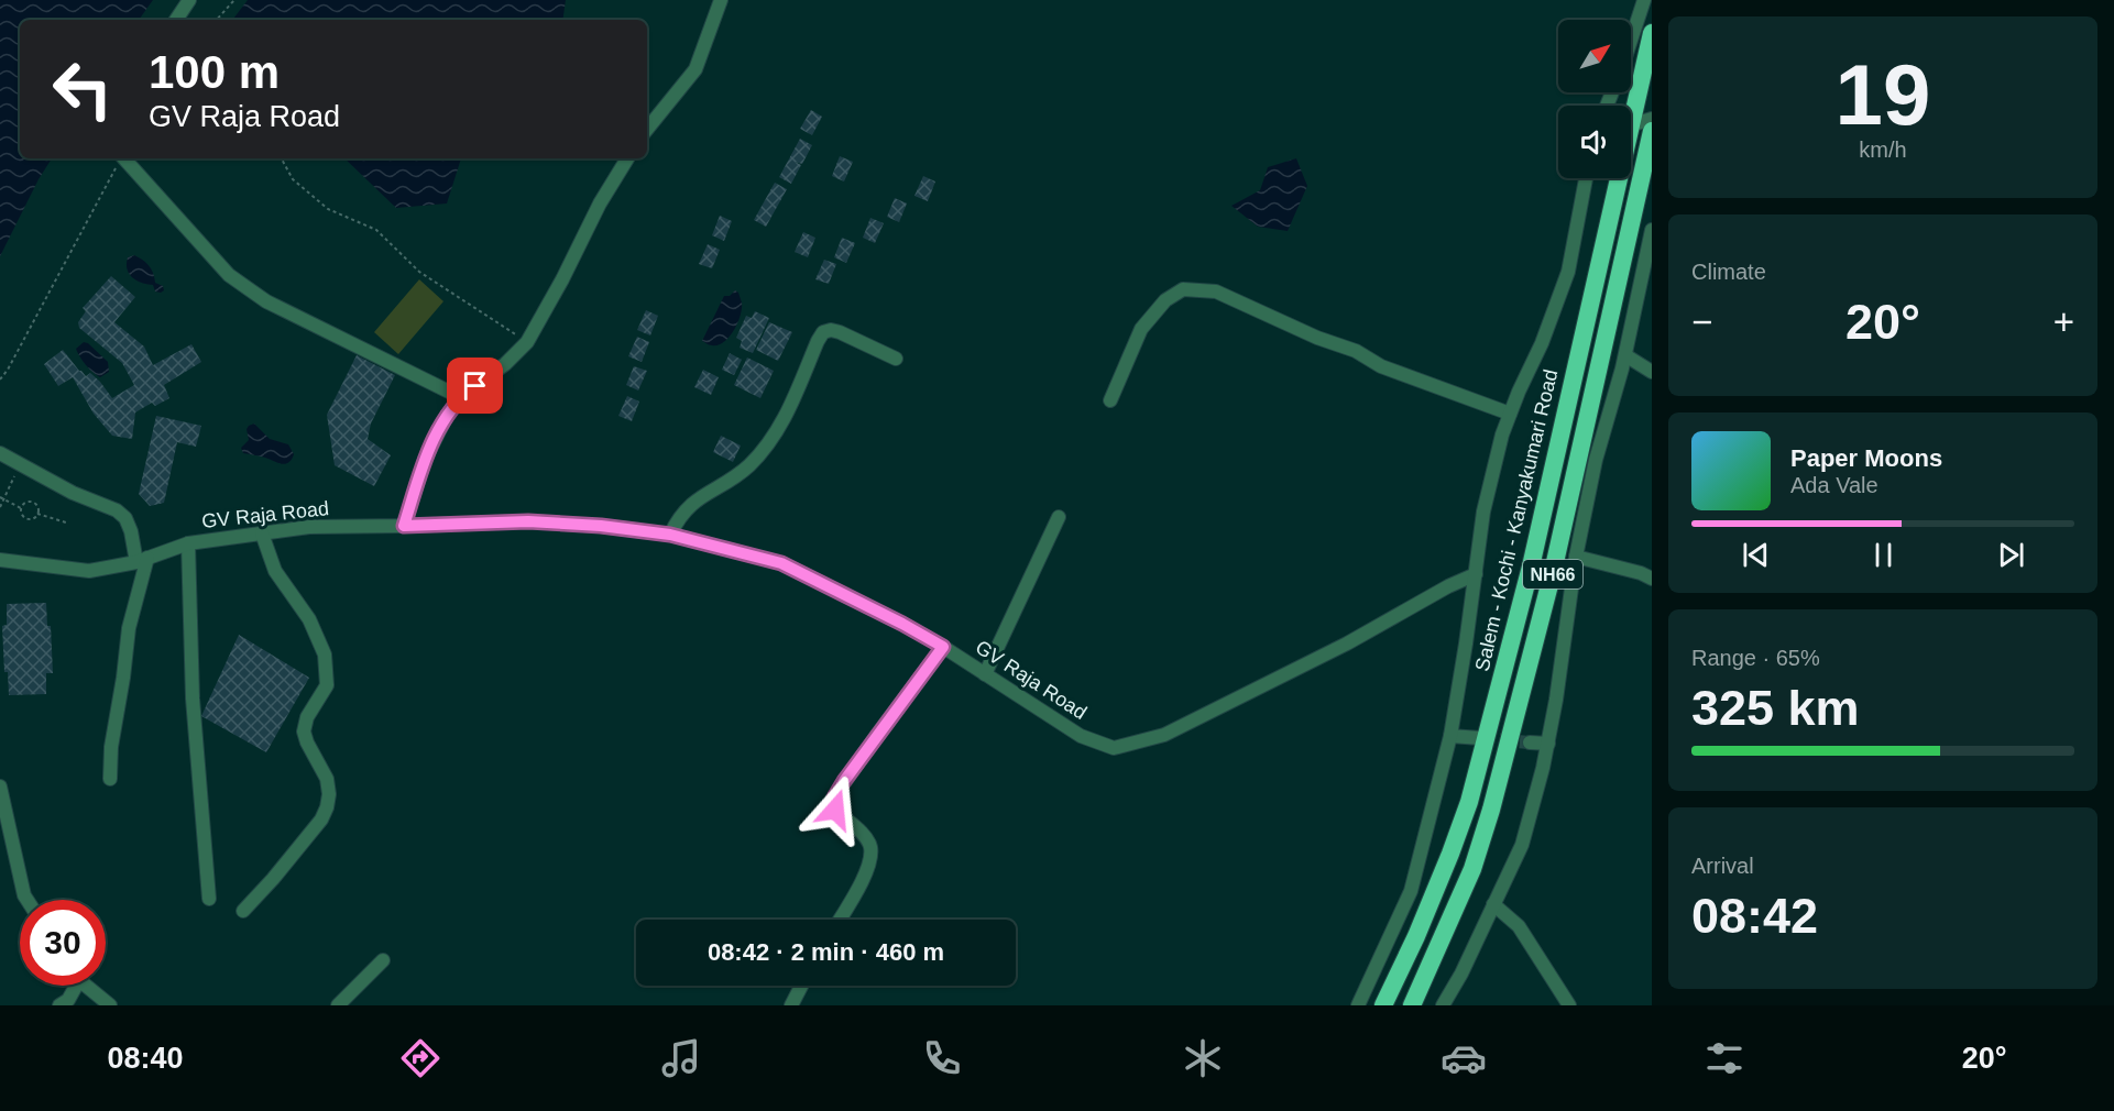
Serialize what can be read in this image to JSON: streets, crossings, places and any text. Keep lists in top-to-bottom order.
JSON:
{
  "streets": {
    "highway": ["Salem - Kochi - Kanyakumari Road", "NH66"],
    "street": ["GV Raja Road"]
  },
  "north": "top right",
  "page": {
    "tile": [
      ["19", "km/h"],
      "Climate",
      ["Range · 65%", "325 km"],
      ["Arrival", "08:42"]
    ],
    "turn": ["100 m", "GV Raja Road"],
    "heat": ["−", "20°", "+"],
    "song": ["Paper Moons", "Ada Vale"],
    "limit": "30",
    "trip": "08:42 · 2 min · 460 m",
    "tabs": ["08:40", "20°"]
  }
}
